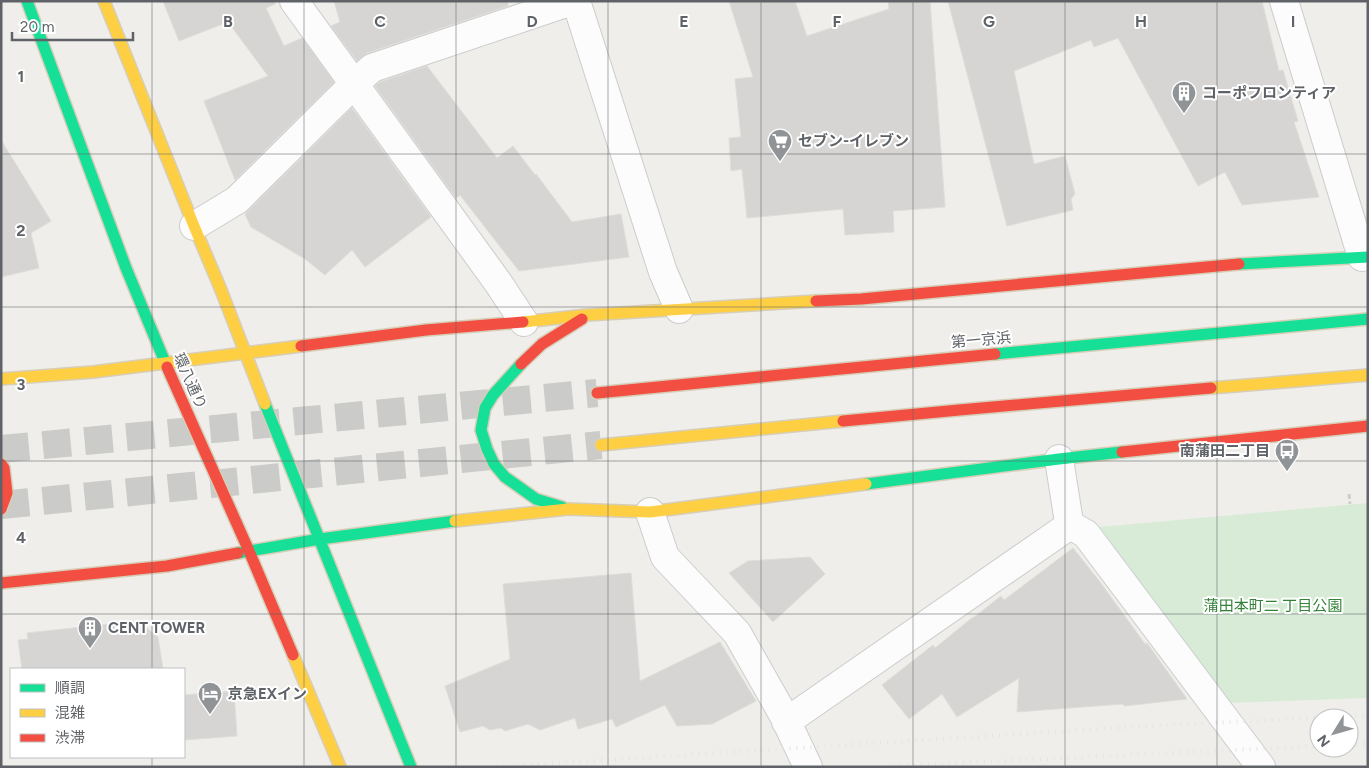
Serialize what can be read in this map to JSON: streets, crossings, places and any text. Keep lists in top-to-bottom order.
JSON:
{
  "streets": {
    "main road": ["第一京浜", "環八通り"]
  },
  "parks": ["蒲田本町二 丁目公園"],
  "places": {
    "building": ["コーポフロンティア", "CENT TOWER"],
    "supermarket": ["セブン-イレブン"],
    "bus stop": ["南蒲田二丁目"],
    "hotel": ["京急EXイン"]
  },
  "legend": ["順調", "混雑", "渋滞"],
  "scale_bar": "20 m",
  "north": "bottom left",
  "grid": {
    "columns": [
      "B",
      "C",
      "D",
      "E",
      "F",
      "G",
      "H",
      "I"
    ],
    "rows": [
      "1",
      "2",
      "3",
      "4"
    ]
  }
}
